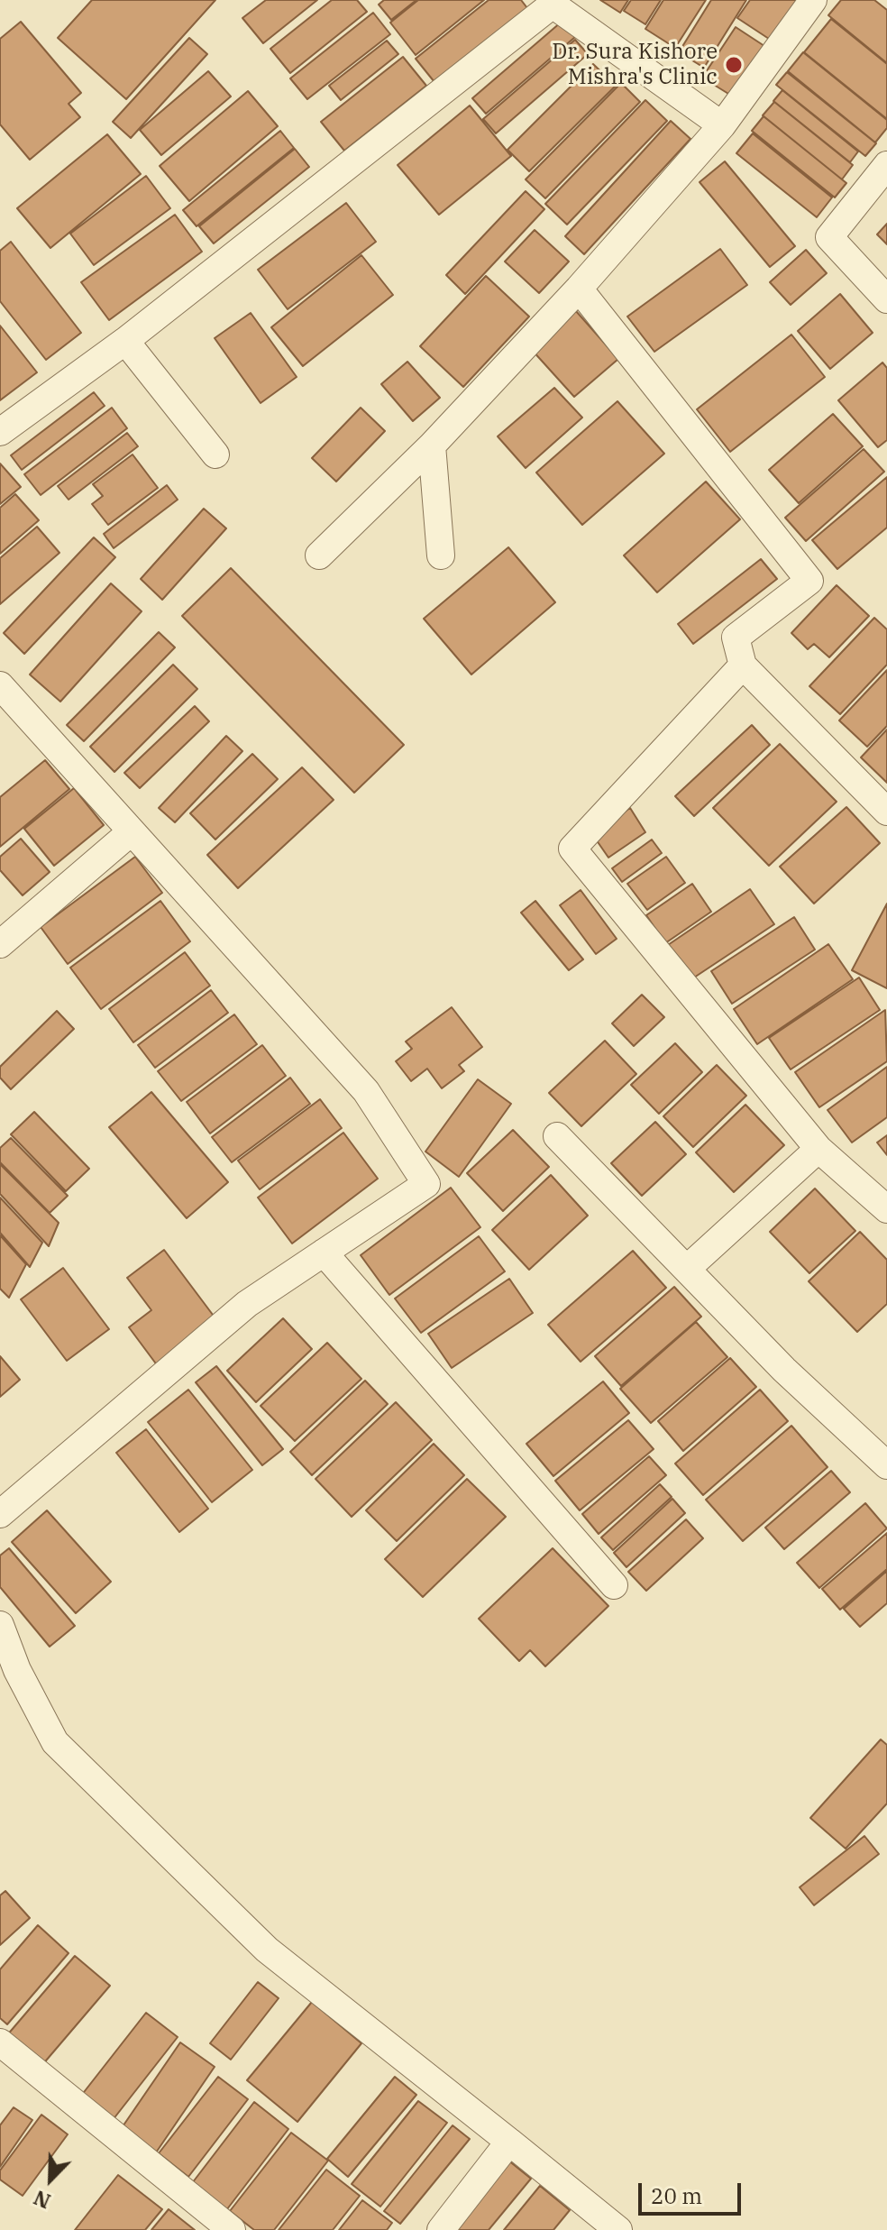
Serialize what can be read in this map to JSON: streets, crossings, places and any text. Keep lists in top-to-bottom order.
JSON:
{
  "places": ["Dr. Sura Kishore Mishra's Clinic"],
  "scale_bar": "20 m",
  "north": "bottom left"
}
